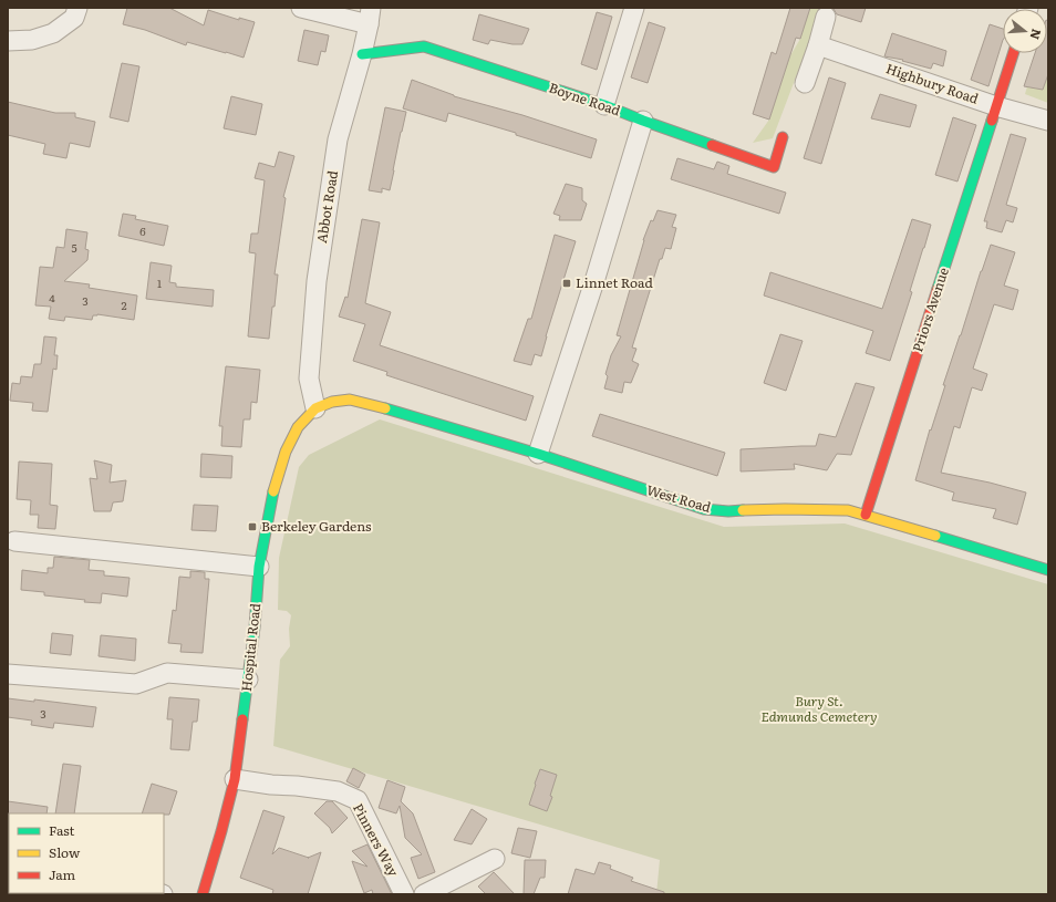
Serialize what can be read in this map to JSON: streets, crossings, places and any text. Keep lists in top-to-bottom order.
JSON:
{
  "streets": {
    "street": [
      "Highbury Road",
      "Boyne Road",
      "Abbot Road",
      "Priors Avenue",
      "West Road",
      "Hospital Road",
      "Pinners Way"
    ]
  },
  "crossings": [
    ["Highbury Road", "Priors Avenue"],
    ["Boyne Road", "Abbot Road"],
    ["Abbot Road", "West Road"],
    ["Abbot Road", "Hospital Road"],
    ["Priors Avenue", "West Road"],
    ["West Road", "Hospital Road"],
    ["Hospital Road", "Pinners Way"]
  ],
  "parks": ["Bury St. Edmunds Cemetery"],
  "places": {
    "transit": ["Linnet Road", "Berkeley Gardens"]
  },
  "house_numbers": [
    "6",
    "5",
    "1",
    "4",
    "3",
    "2",
    "3"
  ],
  "legend": ["Fast", "Slow", "Jam"],
  "north": "right"
}
